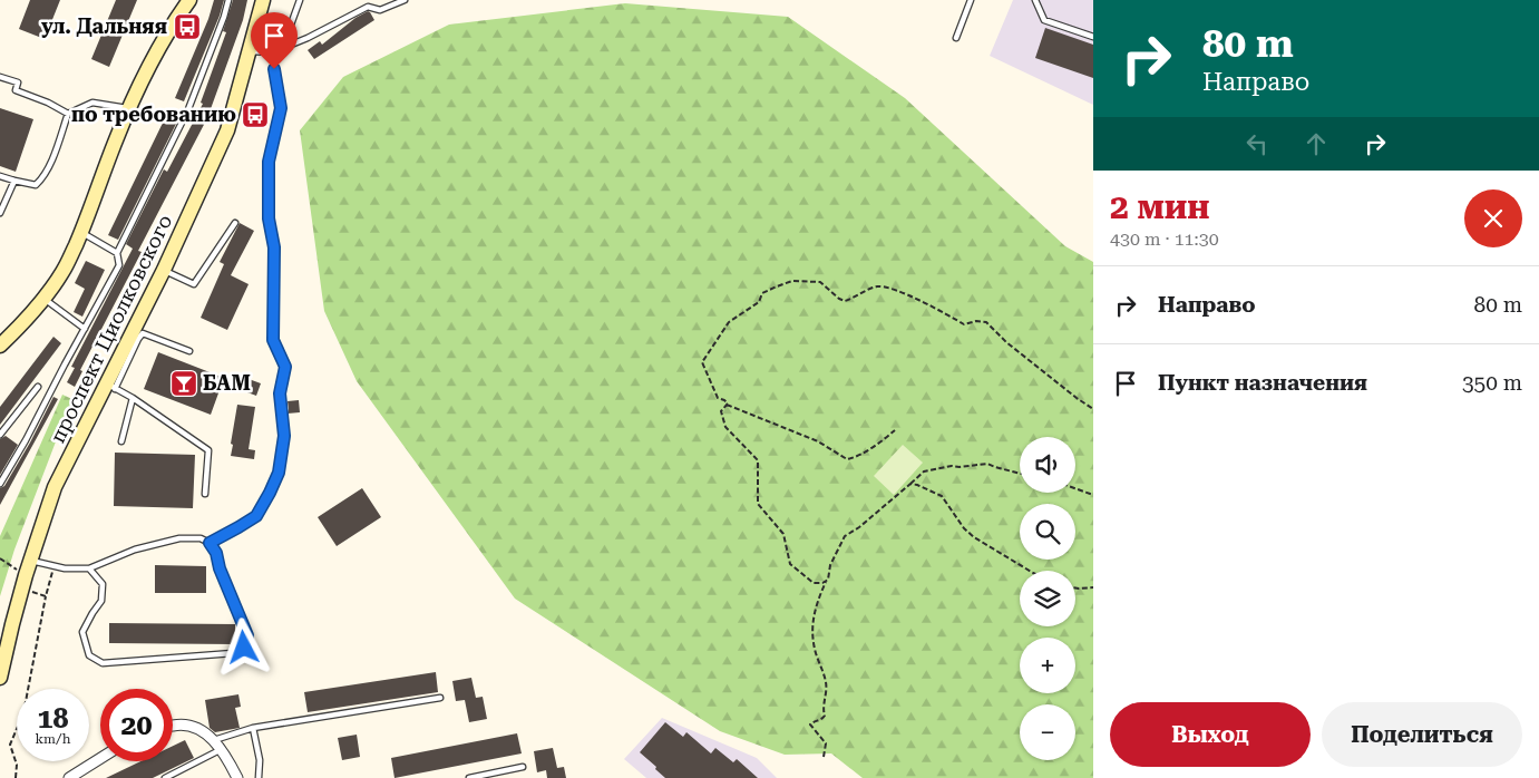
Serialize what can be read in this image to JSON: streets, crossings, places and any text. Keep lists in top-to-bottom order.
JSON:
{
  "streets": {
    "main road": ["проспект Циолковского"]
  },
  "places": {
    "bus stop": ["ул. Дальняя", "по требованию"],
    "bar": ["БАМ"]
  },
  "page": {
    "turn": ["80 m", "Направо"],
    "heading": ["2 мин", "430 m · 11:30"],
    "list": [
      {
        "name": "Направо",
        "value": "80 m"
      },
      {
        "name": "Пункт назначения",
        "value": "350 m"
      }
    ],
    "map_buttons": ["+", "−"],
    "speed": "18 km/h",
    "limit": "20",
    "buttons": ["Выход", "Поделиться"]
  }
}
